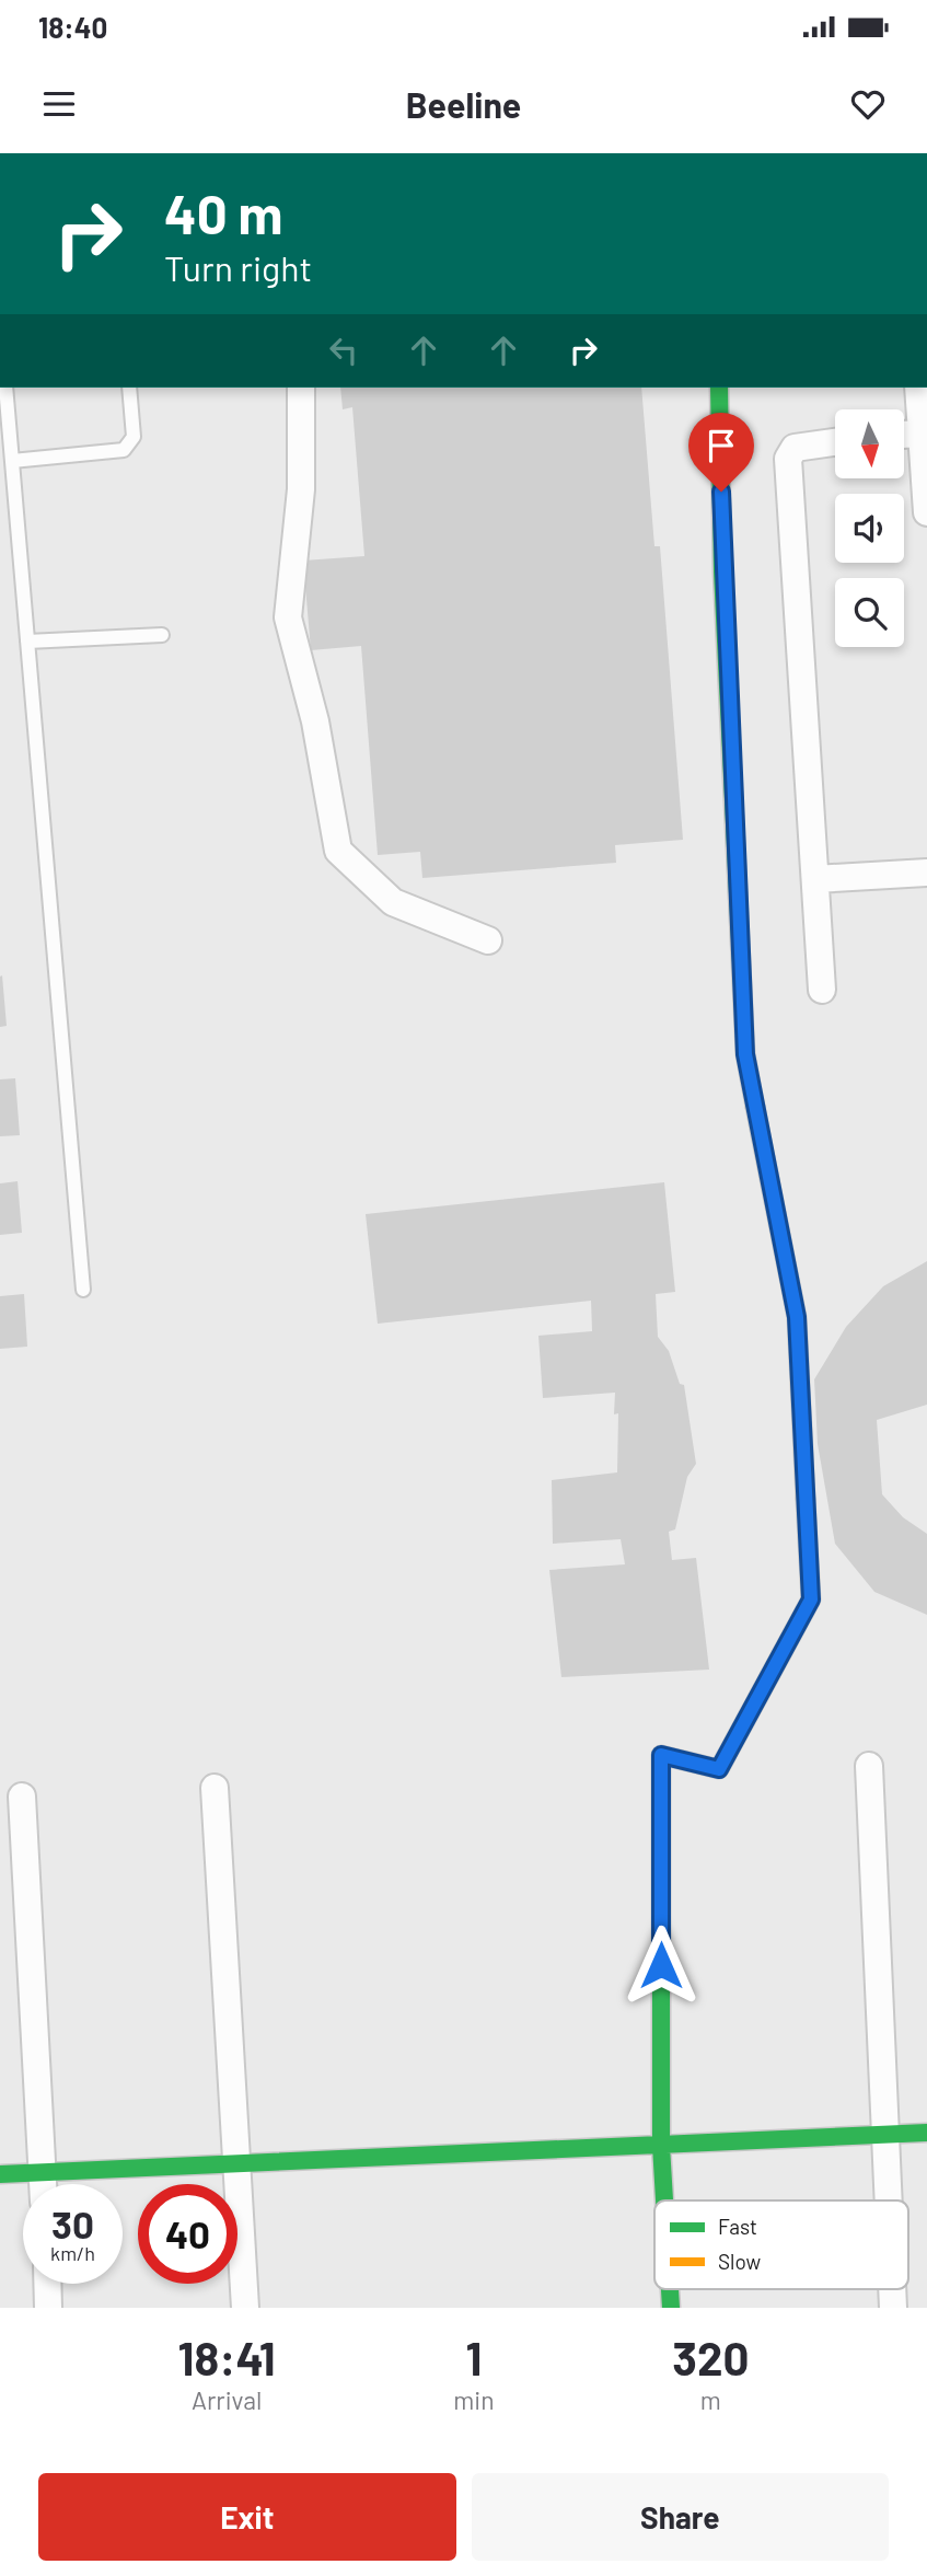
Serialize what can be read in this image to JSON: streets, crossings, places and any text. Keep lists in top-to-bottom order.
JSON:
{
  "legend": ["Fast", "Slow"],
  "north": "bottom",
  "page": {
    "status": "18:40",
    "header": "Beeline",
    "turn": ["40 m", "Turn right"],
    "speed": "30 km/h",
    "limit": "40",
    "eta": [
      "18:41",
      "Arrival",
      "1",
      "min",
      "320",
      "m"
    ],
    "buttons": ["Exit", "Share"]
  }
}
